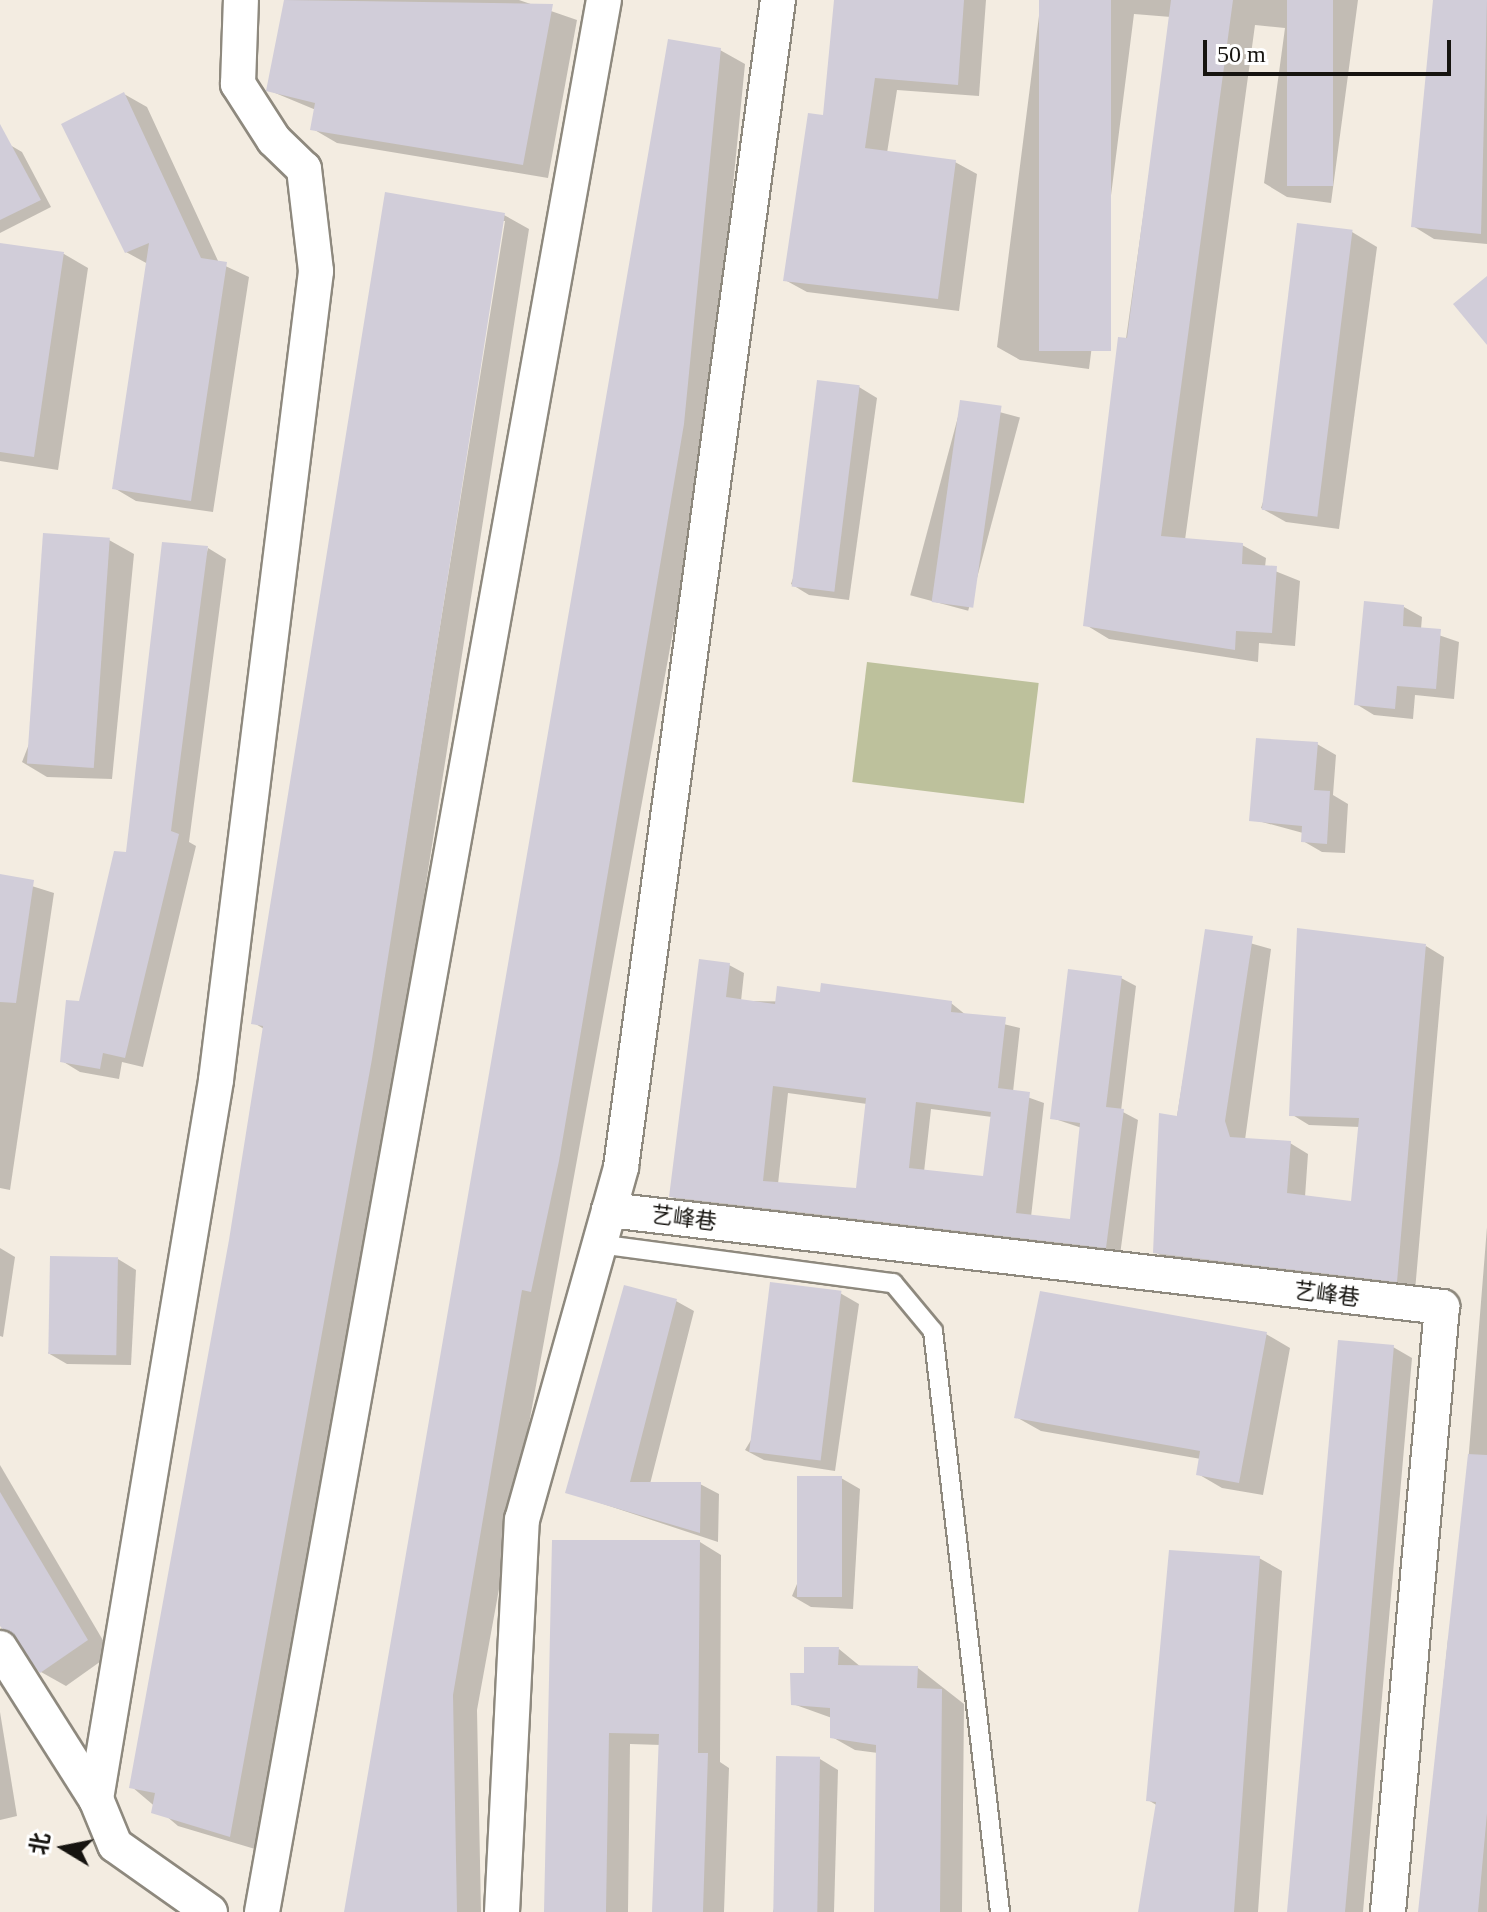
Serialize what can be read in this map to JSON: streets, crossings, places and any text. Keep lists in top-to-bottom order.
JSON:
{
  "streets": {
    "street": ["艺峰巷"]
  },
  "scale_bar": "50 m",
  "north": "left"
}
